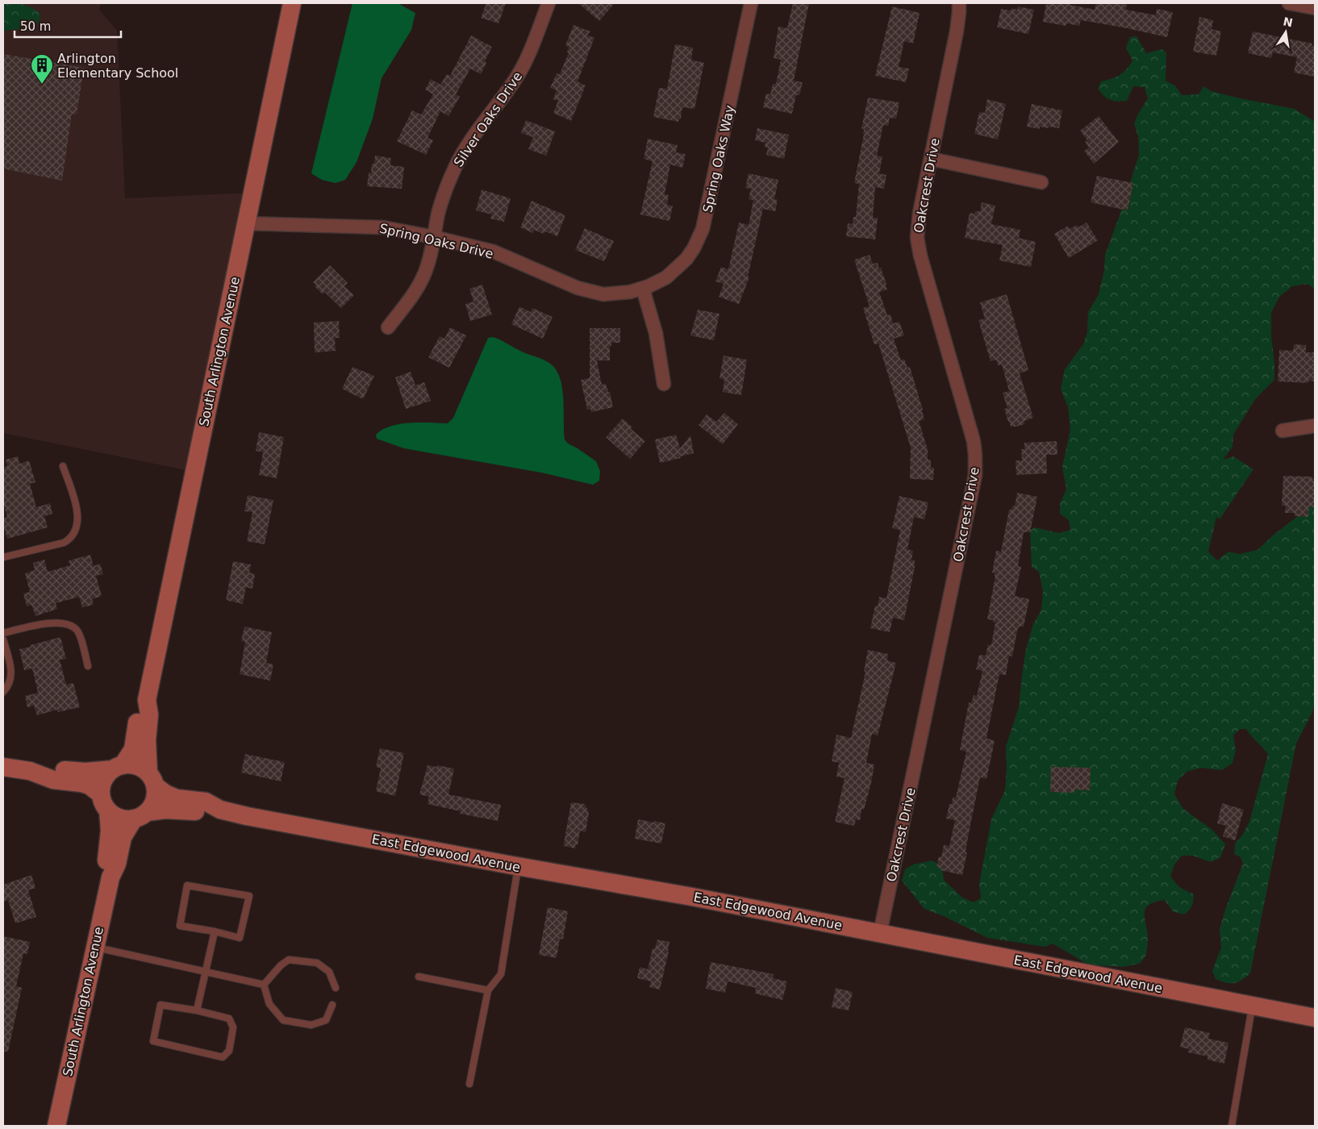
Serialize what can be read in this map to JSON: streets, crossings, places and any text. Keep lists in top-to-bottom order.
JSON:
{
  "streets": {
    "main road": ["South Arlington Avenue", "East Edgewood Avenue"],
    "street": [
      "Silver Oaks Drive",
      "Spring Oaks Way",
      "Oakcrest Drive",
      "Spring Oaks Drive"
    ]
  },
  "crossings": [
    ["Silver Oaks Drive", "Spring Oaks Drive"],
    ["Spring Oaks Way", "Spring Oaks Drive"],
    ["Oakcrest Drive", "East Edgewood Avenue"],
    ["Spring Oaks Drive", "South Arlington Avenue"]
  ],
  "places": {
    "building": ["Arlington Elementary School"]
  },
  "scale_bar": "50 m",
  "north": "top"
}
